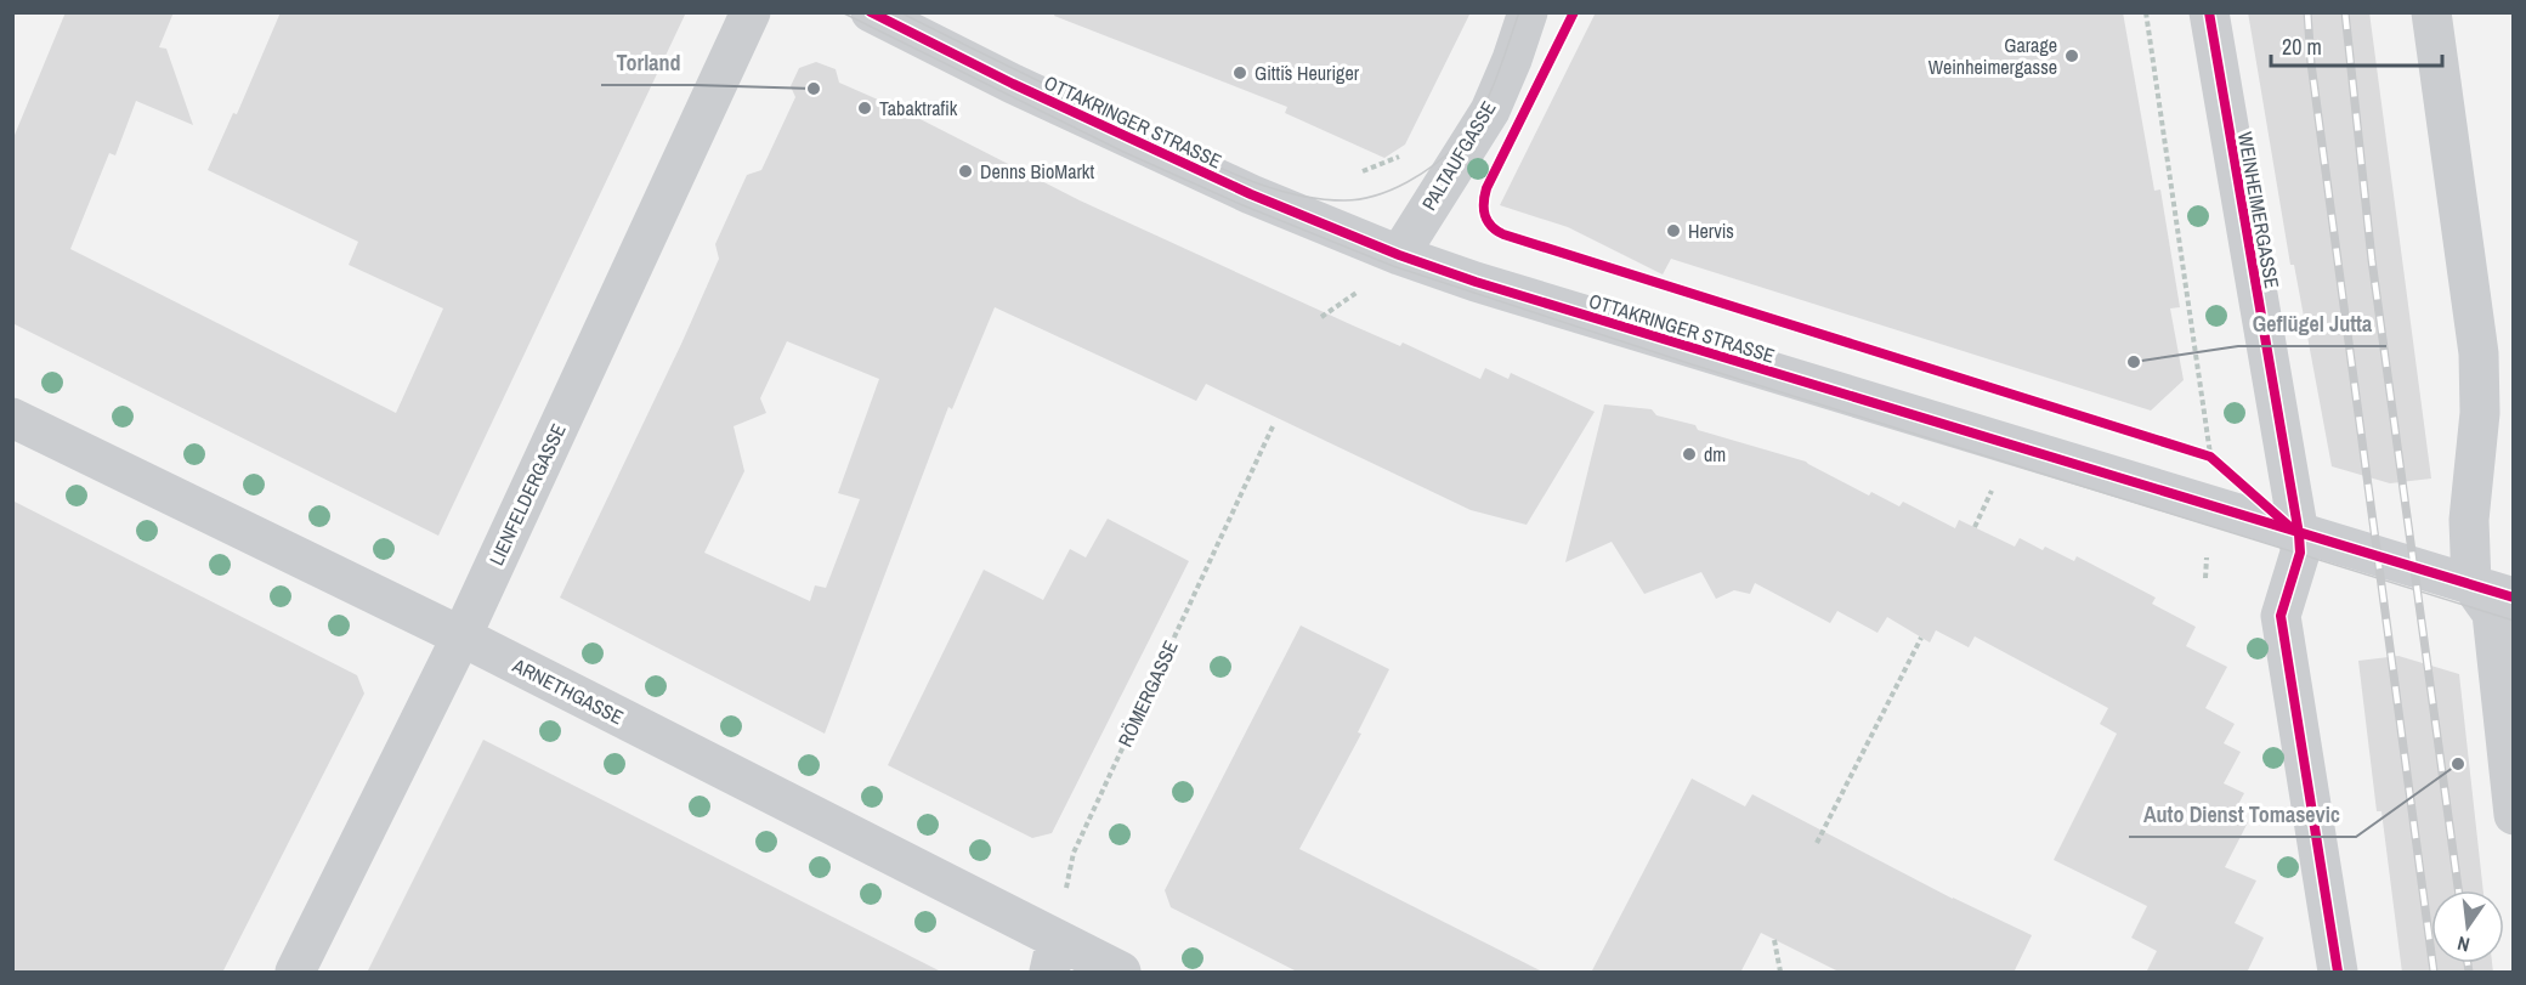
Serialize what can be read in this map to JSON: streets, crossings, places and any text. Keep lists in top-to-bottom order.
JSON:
{
  "streets": {
    "street": [
      "OTTAKRINGER STRASSE",
      "PALTAUFGASSE",
      "WEINHEIMERGASSE",
      "LIENFELDERGASSE",
      "ARNETHGASSE"
    ],
    "path": ["RÖMERGASSE"]
  },
  "crossings": [
    ["OTTAKRINGER STRASSE", "PALTAUFGASSE"],
    ["OTTAKRINGER STRASSE", "WEINHEIMERGASSE"],
    ["LIENFELDERGASSE", "ARNETHGASSE"],
    ["ARNETHGASSE", "RÖMERGASSE"]
  ],
  "places": [
    "Garage Weinheimergasse",
    "Gitti´s Heuriger",
    "Torland",
    "Tabaktrafik",
    "Denns BioMarkt",
    "Hervis",
    "Geflügel Jutta",
    "dm",
    "Auto Dienst Tomasevic"
  ],
  "scale_bar": "20 m",
  "north": "bottom"
}
